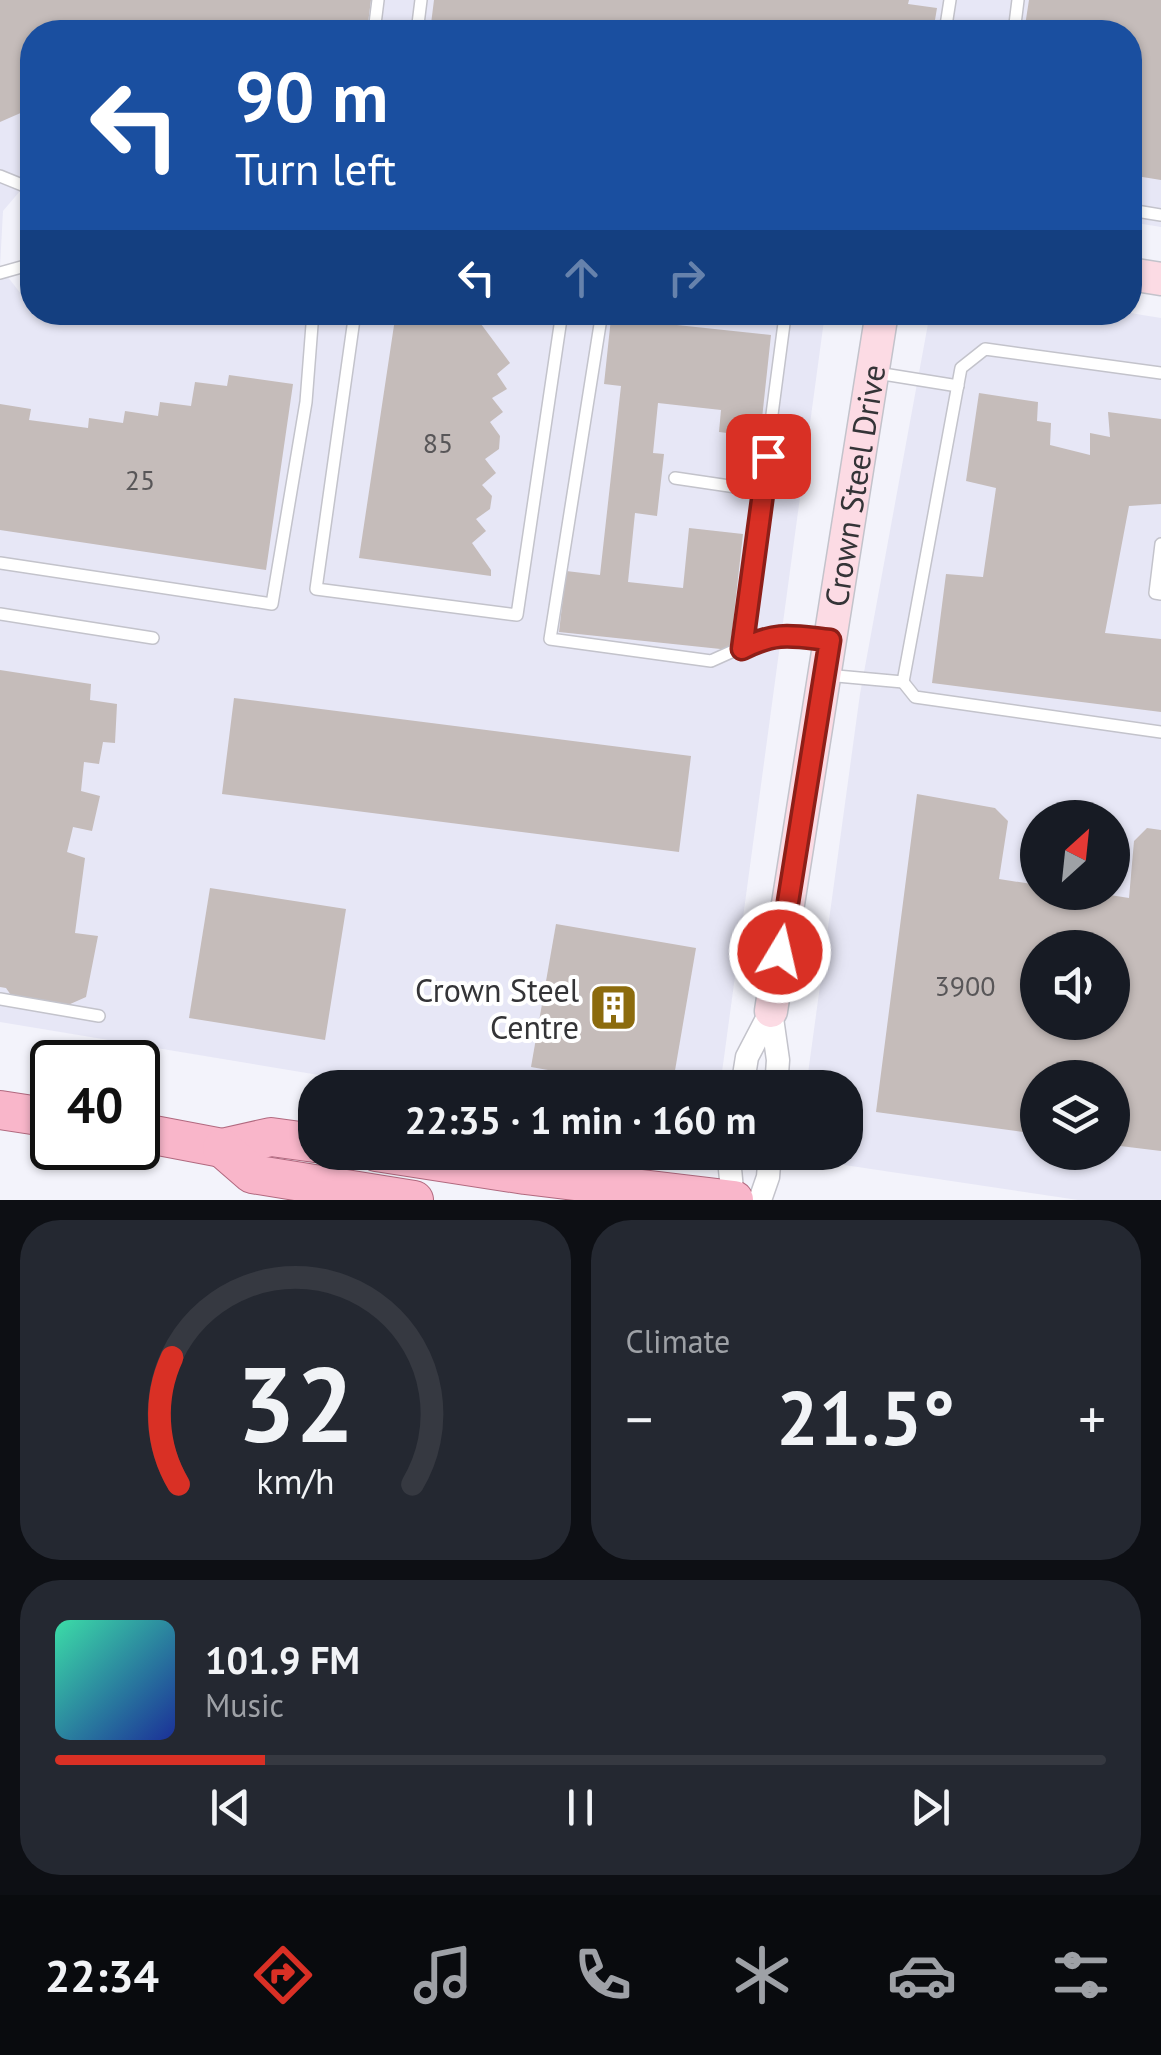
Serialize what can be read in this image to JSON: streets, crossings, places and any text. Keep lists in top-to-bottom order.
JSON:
{
  "streets": {
    "street": ["Crown Steel Drive"]
  },
  "places": {
    "building": ["Crown Steel Centre"]
  },
  "house_numbers": ["85", "25", "3900"],
  "north": "top right",
  "page": {
    "turn": ["90 m", "Turn left"],
    "limit": "40",
    "trip": "22:35 · 1 min · 160 m",
    "tile": "Climate",
    "heat": ["−", "21.5°", "+"],
    "song": ["101.9 FM", "Music"],
    "tabs": "22:34",
    "gauge": ["32", "km/h"]
  }
}
